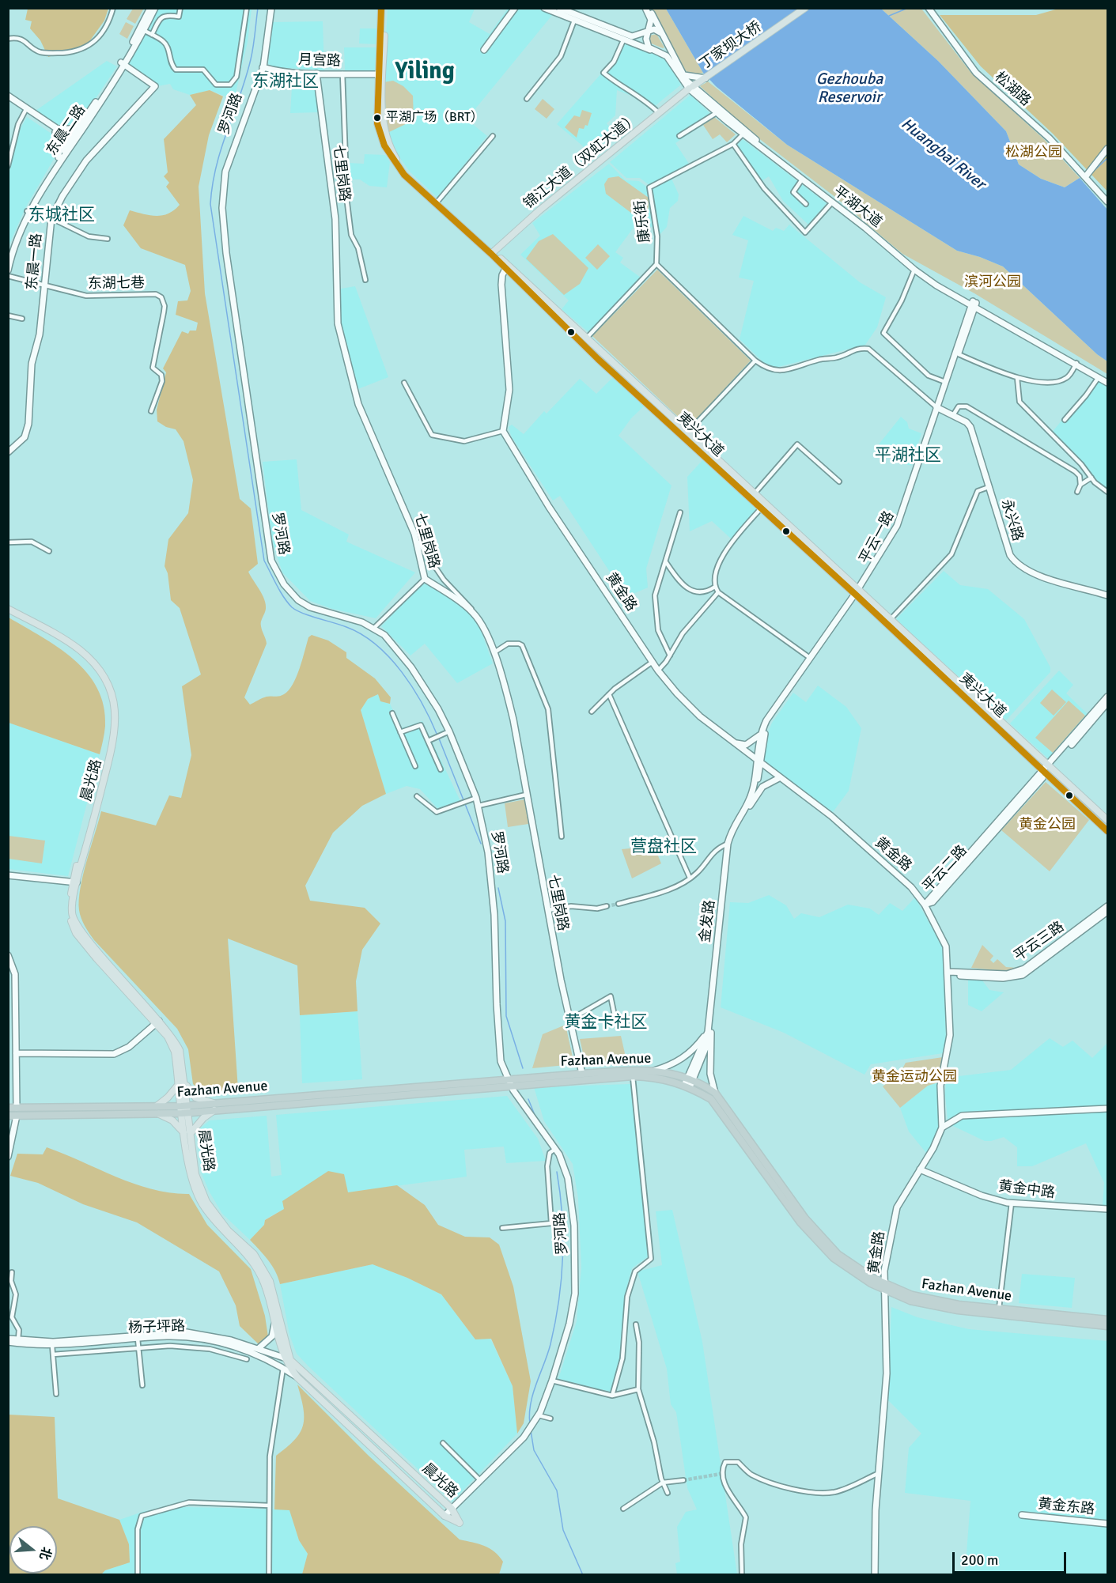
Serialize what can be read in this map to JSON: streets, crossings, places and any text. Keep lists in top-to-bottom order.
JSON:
{
  "streets": {
    "highway": ["Fazhan Avenue"],
    "main road": [
      "丁家坝大桥",
      "月宫路",
      "松湖路",
      "罗河路",
      "东晨二路",
      "锦江大道（双虹大道）",
      "七里岗路",
      "平湖大道",
      "东晨一路",
      "夷兴大道",
      "永兴路",
      "平云一路",
      "黄金路",
      "晨光路",
      "平云二路",
      "金发路",
      "平云三路",
      "黄金中路",
      "杨子坪路",
      "黄金东路"
    ],
    "street": ["康乐街", "东湖七巷"]
  },
  "crossings": [
    ["丁家坝大桥", "锦江大道（双虹大道）"],
    ["丁家坝大桥", "平湖大道"],
    ["月宫路", "罗河路"],
    ["月宫路", "七里岗路"],
    ["月宫路", "夷兴大道"],
    ["罗河路", "晨光路"],
    ["罗河路", "Fazhan Avenue"],
    ["东晨二路", "东晨一路"],
    ["锦江大道（双虹大道）", "平湖大道"],
    ["锦江大道（双虹大道）", "夷兴大道"],
    ["七里岗路", "Fazhan Avenue"],
    ["平湖大道", "康乐街"],
    ["平湖大道", "平云一路"],
    ["东晨一路", "东湖七巷"],
    ["夷兴大道", "平云一路"],
    ["夷兴大道", "平云二路"],
    ["永兴路", "平云一路"],
    ["平云一路", "黄金路"],
    ["平云一路", "金发路"],
    ["黄金路", "平云二路"],
    ["黄金路", "金发路"],
    ["黄金路", "平云三路"],
    ["黄金路", "Fazhan Avenue"],
    ["黄金路", "黄金中路"],
    ["晨光路", "Fazhan Avenue"],
    ["晨光路", "杨子坪路"],
    ["金发路", "Fazhan Avenue"]
  ],
  "districts": [
    "Yiling",
    "东湖社区",
    "东城社区",
    "平湖社区",
    "营盘社区",
    "黄金卡社区"
  ],
  "water": ["Gezhouba Reservoir", "Huangbai River"],
  "parks": [
    "松湖公园",
    "滨河公园",
    "黄金公园",
    "黄金运动公园"
  ],
  "places": ["平湖广场（BRT）"],
  "scale_bar": "200 m",
  "north": "right"
}
